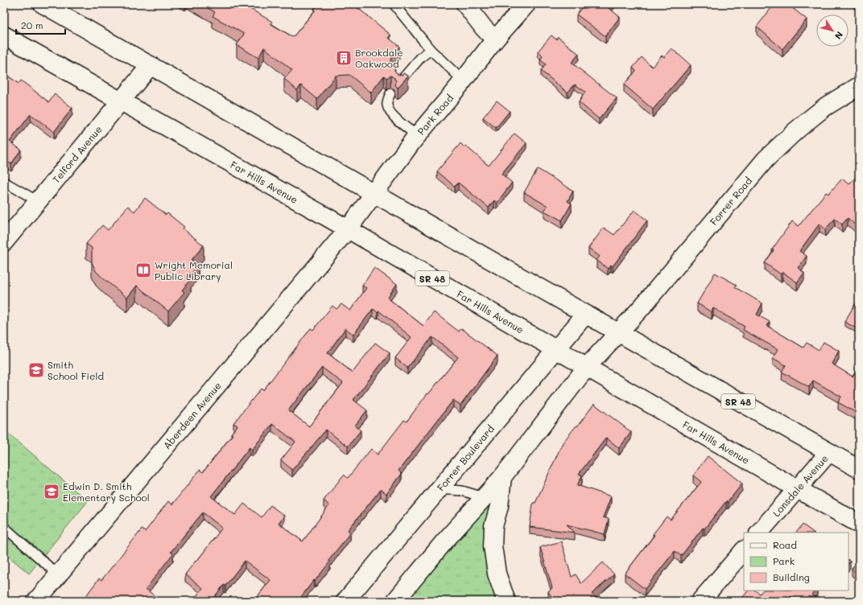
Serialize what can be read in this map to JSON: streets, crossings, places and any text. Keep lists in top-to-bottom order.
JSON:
{
  "streets": {
    "street": [
      "Park Road",
      "Telford Avenue",
      "Far Hills Avenue",
      "Forrer Road",
      "SR 48",
      "Aberdeen Avenue",
      "Forrer Boulevard",
      "Lonsdale Avenue"
    ]
  },
  "crossings": [
    ["Park Road", "Far Hills Avenue"],
    ["Park Road", "SR 48"],
    ["Park Road", "Aberdeen Avenue"],
    ["Telford Avenue", "Far Hills Avenue"],
    ["Telford Avenue", "SR 48"],
    ["Far Hills Avenue", "Forrer Road"],
    ["Far Hills Avenue", "Aberdeen Avenue"],
    ["Far Hills Avenue", "Forrer Boulevard"],
    ["Far Hills Avenue", "Lonsdale Avenue"],
    ["Forrer Road", "SR 48"],
    ["SR 48", "Forrer Boulevard"],
    ["SR 48", "Lonsdale Avenue"]
  ],
  "places": {
    "building": ["Brookdale Oakwood"],
    "library": ["Wright Memorial Public Library"],
    "school or university": ["Smith School Field", "Edwin D. Smith Elementary School"]
  },
  "legend": ["Road", "Park", "Building"],
  "scale_bar": "20 m",
  "north": "bottom right"
}
